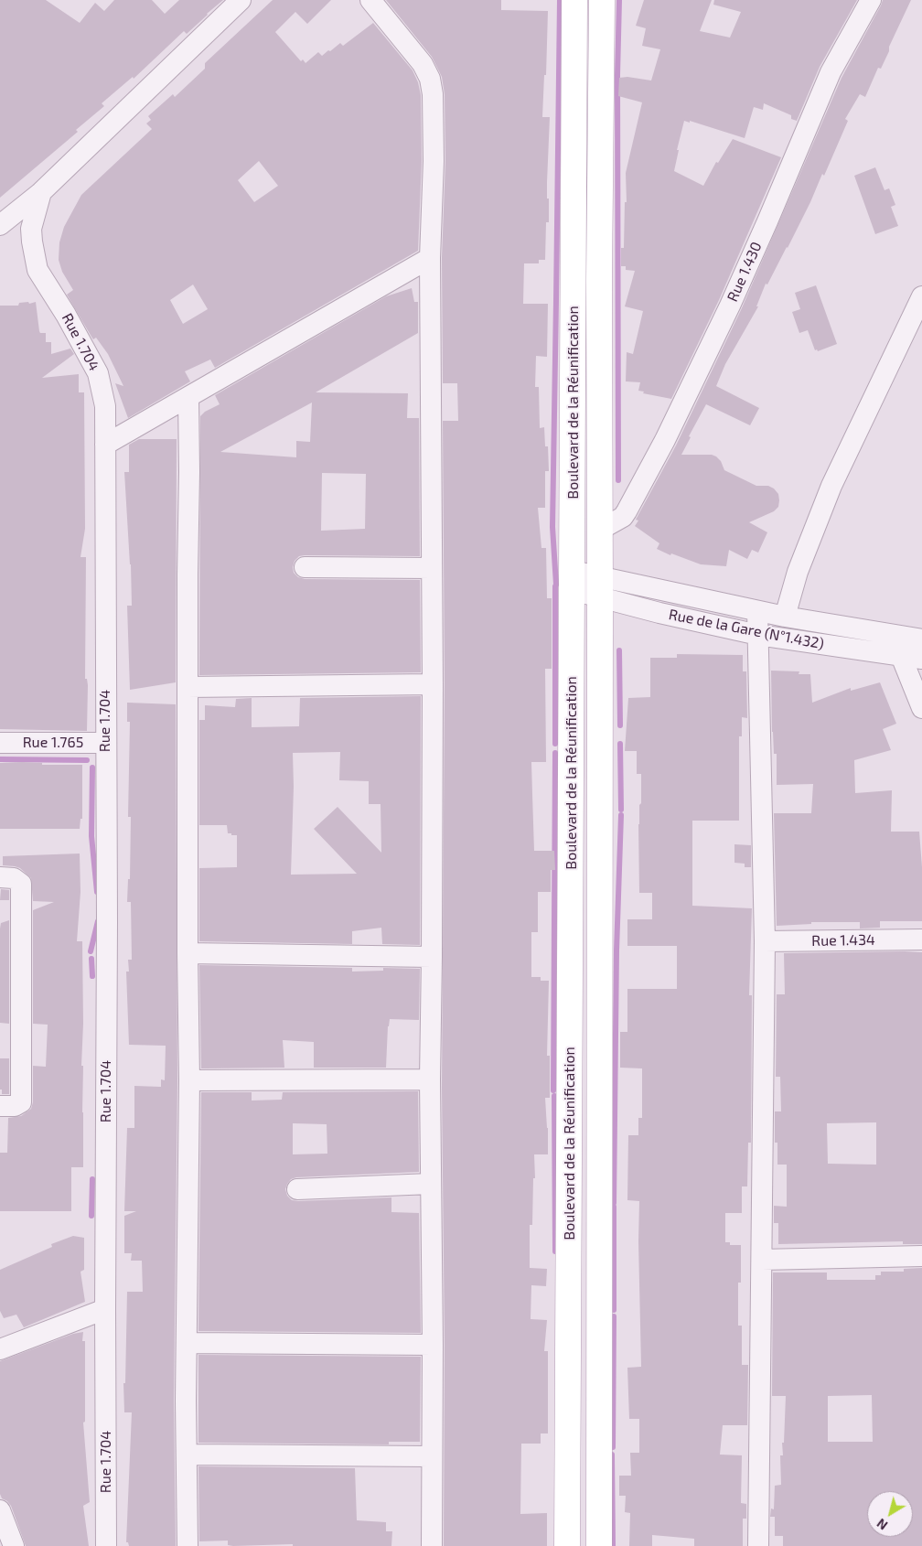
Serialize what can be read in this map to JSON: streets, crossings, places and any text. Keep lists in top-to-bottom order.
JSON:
{
  "streets": {
    "main road": ["Boulevard de la Réunification"],
    "street": [
      "Rue 1.430",
      "Rue 1.704",
      "Rue de la Gare (N°1.432)",
      "Rue 1.765",
      "Rue 1.434"
    ]
  },
  "crossings": [
    ["Rue 1.704", "Rue 1.765"]
  ],
  "north": "bottom left"
}
